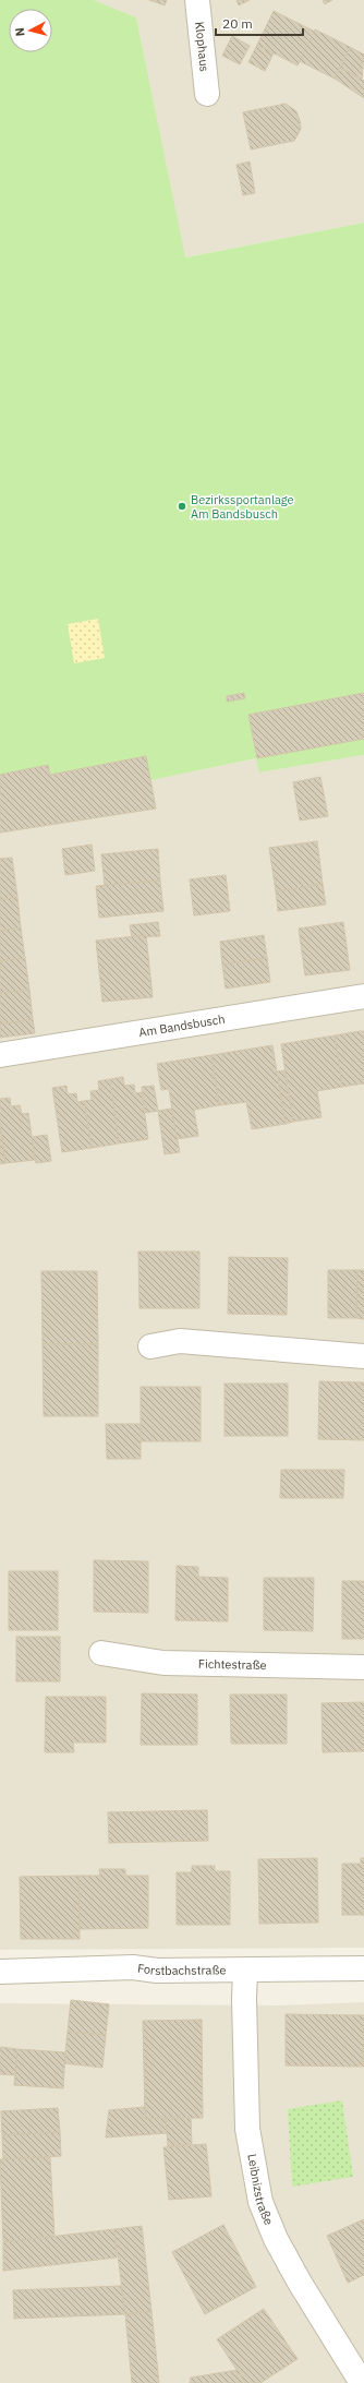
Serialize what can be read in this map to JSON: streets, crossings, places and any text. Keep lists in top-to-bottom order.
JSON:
{
  "streets": {
    "street": [
      "Klophaus",
      "Am Bandsbusch",
      "Fichtestraße",
      "Forstbachstraße",
      "Leibnizstraße"
    ]
  },
  "crossings": [
    ["Forstbachstraße", "Leibnizstraße"]
  ],
  "places": ["Bezirkssportanlage Am Bandsbusch"],
  "scale_bar": "20 m",
  "north": "left"
}
